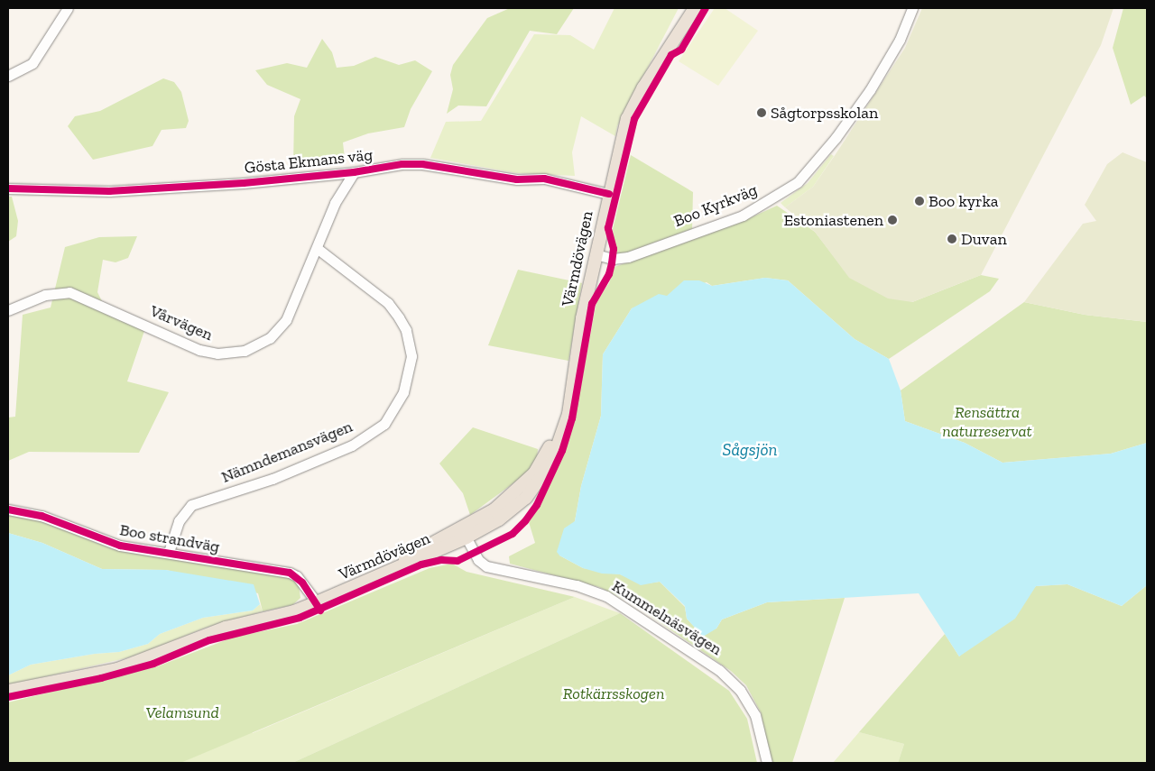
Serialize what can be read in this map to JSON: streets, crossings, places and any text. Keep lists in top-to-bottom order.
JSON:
{
  "streets": {
    "main road": ["Värmdövägen"],
    "street": [
      "Gösta Ekmans väg",
      "Boo Kyrkväg",
      "Vårvägen",
      "Nämndemansvägen",
      "Boo strandväg",
      "Kummelnäsvägen"
    ]
  },
  "crossings": [
    ["Gösta Ekmans väg", "Värmdövägen"],
    ["Gösta Ekmans väg", "Vårvägen"],
    ["Boo Kyrkväg", "Värmdövägen"],
    ["Värmdövägen", "Boo strandväg"],
    ["Värmdövägen", "Kummelnäsvägen"],
    ["Vårvägen", "Nämndemansvägen"],
    ["Nämndemansvägen", "Boo strandväg"]
  ],
  "water": ["Sågsjön"],
  "parks": ["Rensättra naturreservat", "Rotkärrsskogen", "Velamsund"],
  "places": [
    "Sågtorpsskolan",
    "Boo kyrka",
    "Estoniastenen",
    "Duvan"
  ]
}
